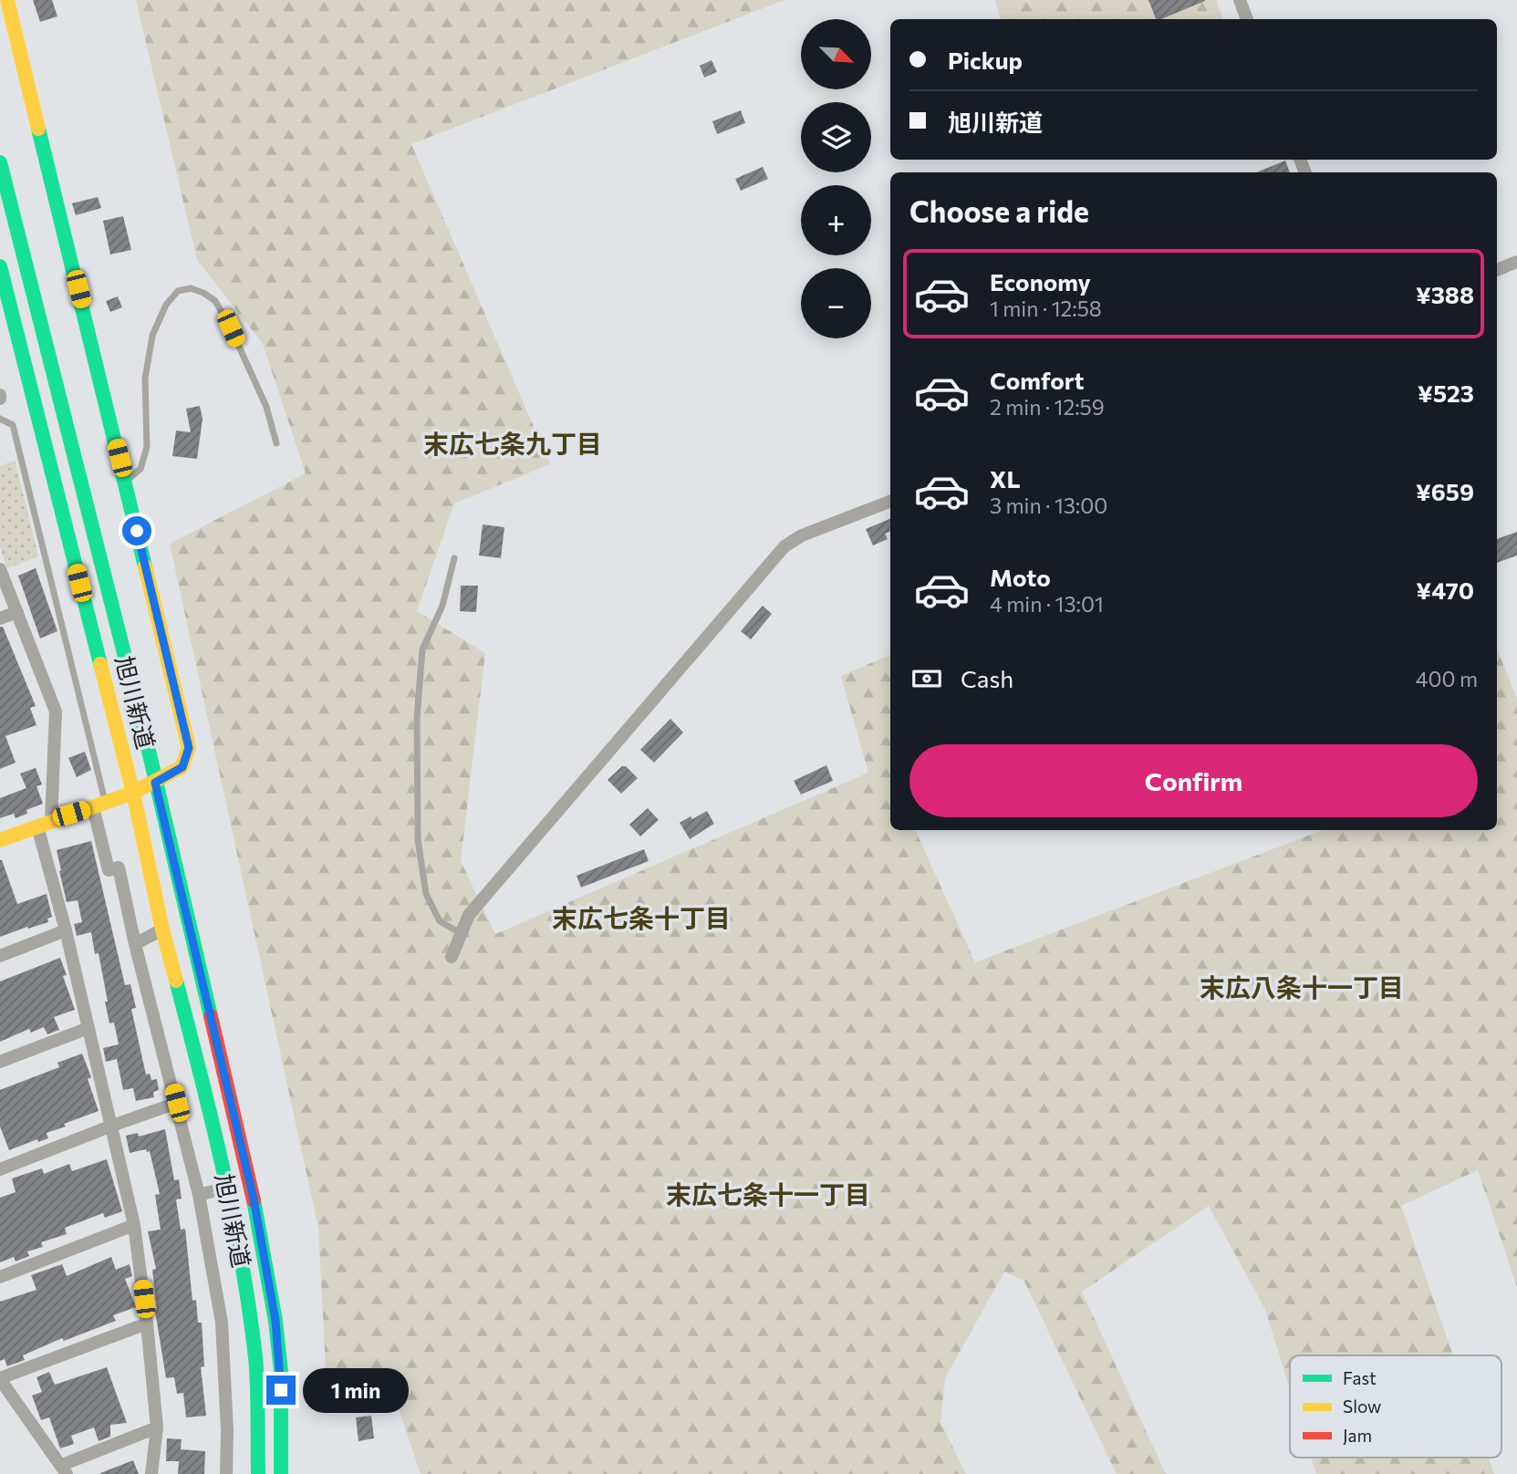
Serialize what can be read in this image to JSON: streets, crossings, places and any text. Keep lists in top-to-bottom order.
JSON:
{
  "streets": {
    "main road": ["旭川新道"]
  },
  "districts": [
    "末広七条九丁目",
    "末広七条十丁目",
    "末広八条十一丁目",
    "末広七条十一丁目"
  ],
  "legend": ["Fast", "Slow", "Jam"],
  "north": "bottom right",
  "page": {
    "map_buttons": ["+", "−"],
    "banner": ["Pickup", "旭川新道"],
    "heading": "Choose a ride",
    "list": [
      {
        "name": "Economy",
        "note": "1 min · 12:58",
        "value": "¥388"
      },
      {
        "name": "Comfort",
        "note": "2 min · 12:59",
        "value": "¥523"
      },
      {
        "name": "XL",
        "note": "3 min · 13:00",
        "value": "¥659"
      },
      {
        "name": "Moto",
        "note": "4 min · 13:01",
        "value": "¥470"
      }
    ],
    "pay": ["Cash", "400 m"],
    "buttons": "Confirm",
    "bubble": "1 min"
  }
}
